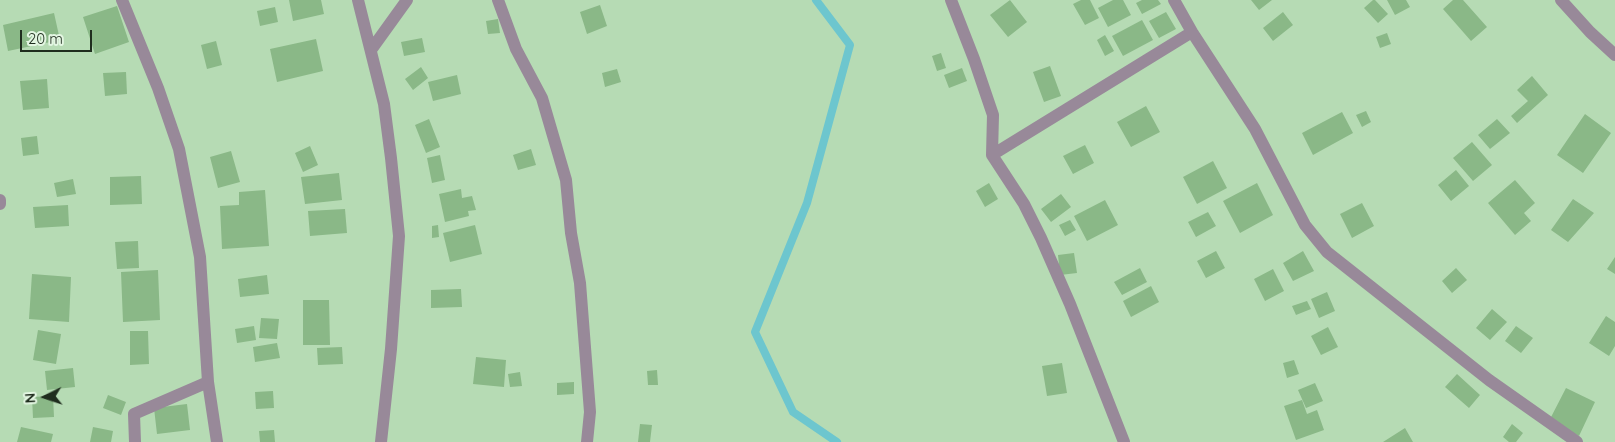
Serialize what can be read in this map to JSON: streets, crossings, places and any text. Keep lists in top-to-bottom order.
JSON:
{
  "scale_bar": "20 m",
  "north": "left"
}
